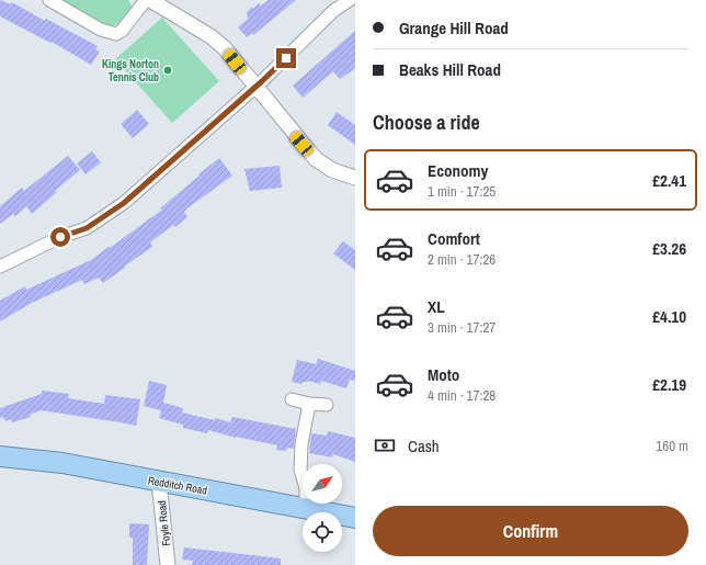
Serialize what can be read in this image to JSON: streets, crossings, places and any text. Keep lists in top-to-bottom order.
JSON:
{
  "streets": {
    "highway": ["Redditch Road"],
    "street": ["Foyle Road"]
  },
  "crossings": [
    ["Redditch Road", "Foyle Road"]
  ],
  "places": ["Kings Norton Tennis Club"],
  "north": "top right",
  "page": {
    "banner": ["Grange Hill Road", "Beaks Hill Road"],
    "heading": "Choose a ride",
    "list": [
      {
        "name": "Economy",
        "note": "1 min · 17:25",
        "value": "£2.41"
      },
      {
        "name": "Comfort",
        "note": "2 min · 17:26",
        "value": "£3.26"
      },
      {
        "name": "XL",
        "note": "3 min · 17:27",
        "value": "£4.10"
      },
      {
        "name": "Moto",
        "note": "4 min · 17:28",
        "value": "£2.19"
      }
    ],
    "pay": ["Cash", "160 m"],
    "buttons": "Confirm"
  }
}
